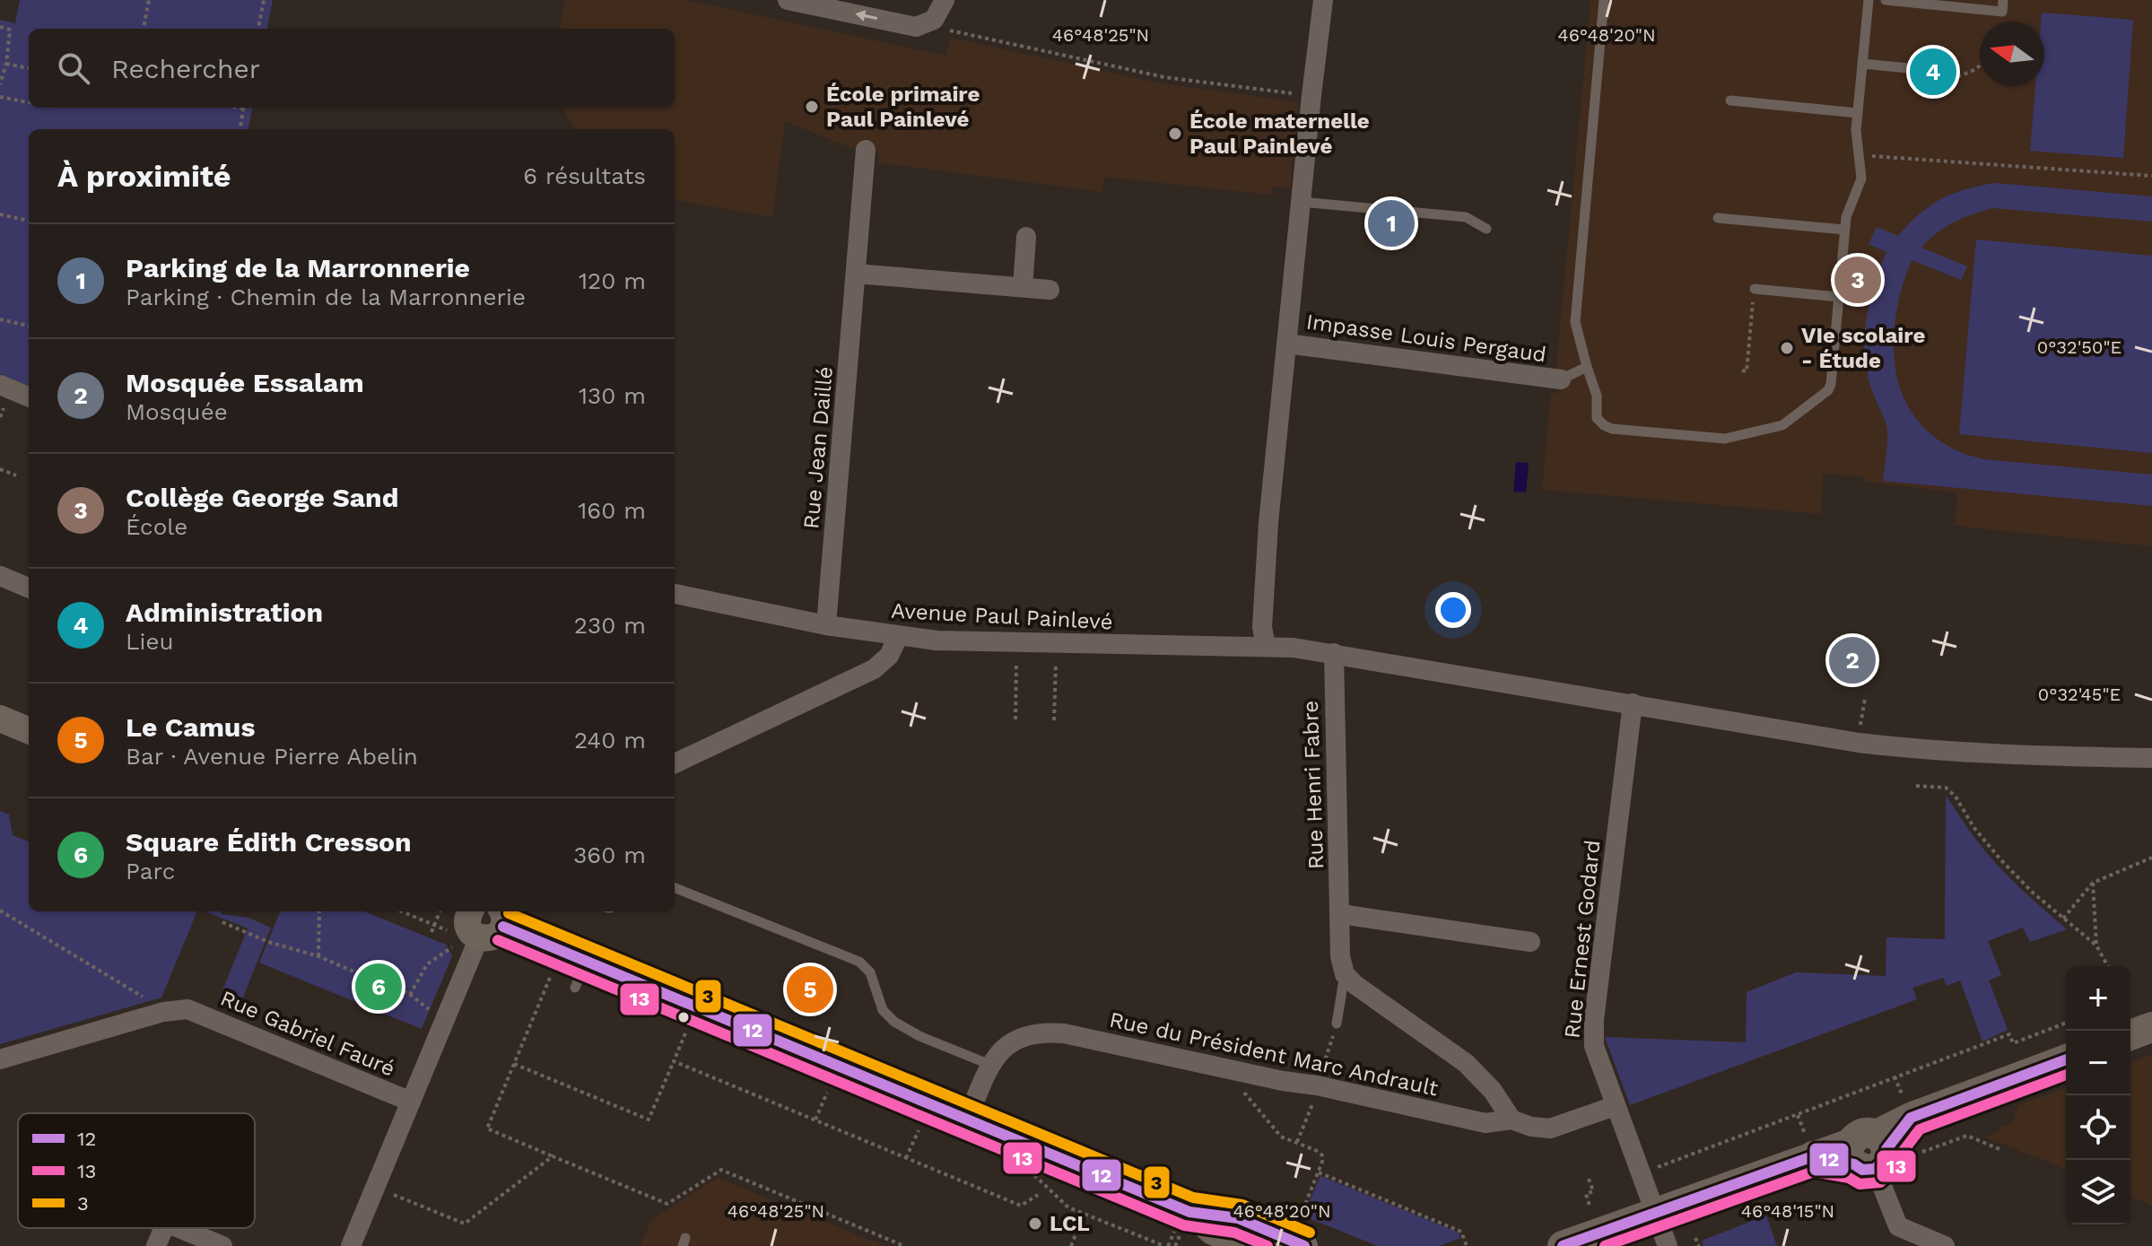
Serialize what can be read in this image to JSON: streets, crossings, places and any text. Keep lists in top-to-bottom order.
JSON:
{
  "streets": {
    "street": [
      "Impasse Louis Pergaud",
      "Rue Jean Daillé",
      "Avenue Paul Painlevé",
      "Rue Henri Fabre",
      "Rue Ernest Godard",
      "Rue Gabriel Fauré",
      "Rue du Président Marc Andrault"
    ]
  },
  "crossings": [
    ["Rue Jean Daillé", "Avenue Paul Painlevé"],
    ["Avenue Paul Painlevé", "Rue Henri Fabre"],
    ["Avenue Paul Painlevé", "Rue Ernest Godard"],
    ["Rue Ernest Godard", "Rue du Président Marc Andrault"]
  ],
  "places": [
    "École primaire Paul Painlevé",
    "École maternelle Paul Painlevé",
    "VIe scolaire - Étude",
    "LCL"
  ],
  "lines": ["transit line 3", "transit line 12", "transit line 13"],
  "legend": ["12", "13", "3"],
  "north": "left",
  "page": {
    "search": "Rechercher",
    "pins": [
      "4",
      "1",
      "3",
      "2",
      "6",
      "5"
    ],
    "heading": ["À proximité", "6 résultats"],
    "list": [
      {
        "mark": "1",
        "name": "Parking de la Marronnerie",
        "note": "Parking · Chemin de la Marronnerie",
        "value": "120 m"
      },
      {
        "mark": "2",
        "name": "Mosquée Essalam",
        "note": "Mosquée",
        "value": "130 m"
      },
      {
        "mark": "3",
        "name": "Collège George Sand",
        "note": "École",
        "value": "160 m"
      },
      {
        "mark": "4",
        "name": "Administration",
        "note": "Lieu",
        "value": "230 m"
      },
      {
        "mark": "5",
        "name": "Le Camus",
        "note": "Bar · Avenue Pierre Abelin",
        "value": "240 m"
      },
      {
        "mark": "6",
        "name": "Square Édith Cresson",
        "note": "Parc",
        "value": "360 m"
      }
    ],
    "map_buttons": ["+", "−"]
  },
  "coordinates": [
    "46°48'20\"N",
    "46°48'25\"N",
    "0°32'50\"E",
    "0°32'45\"E",
    "46°48'15\"N"
  ]
}
